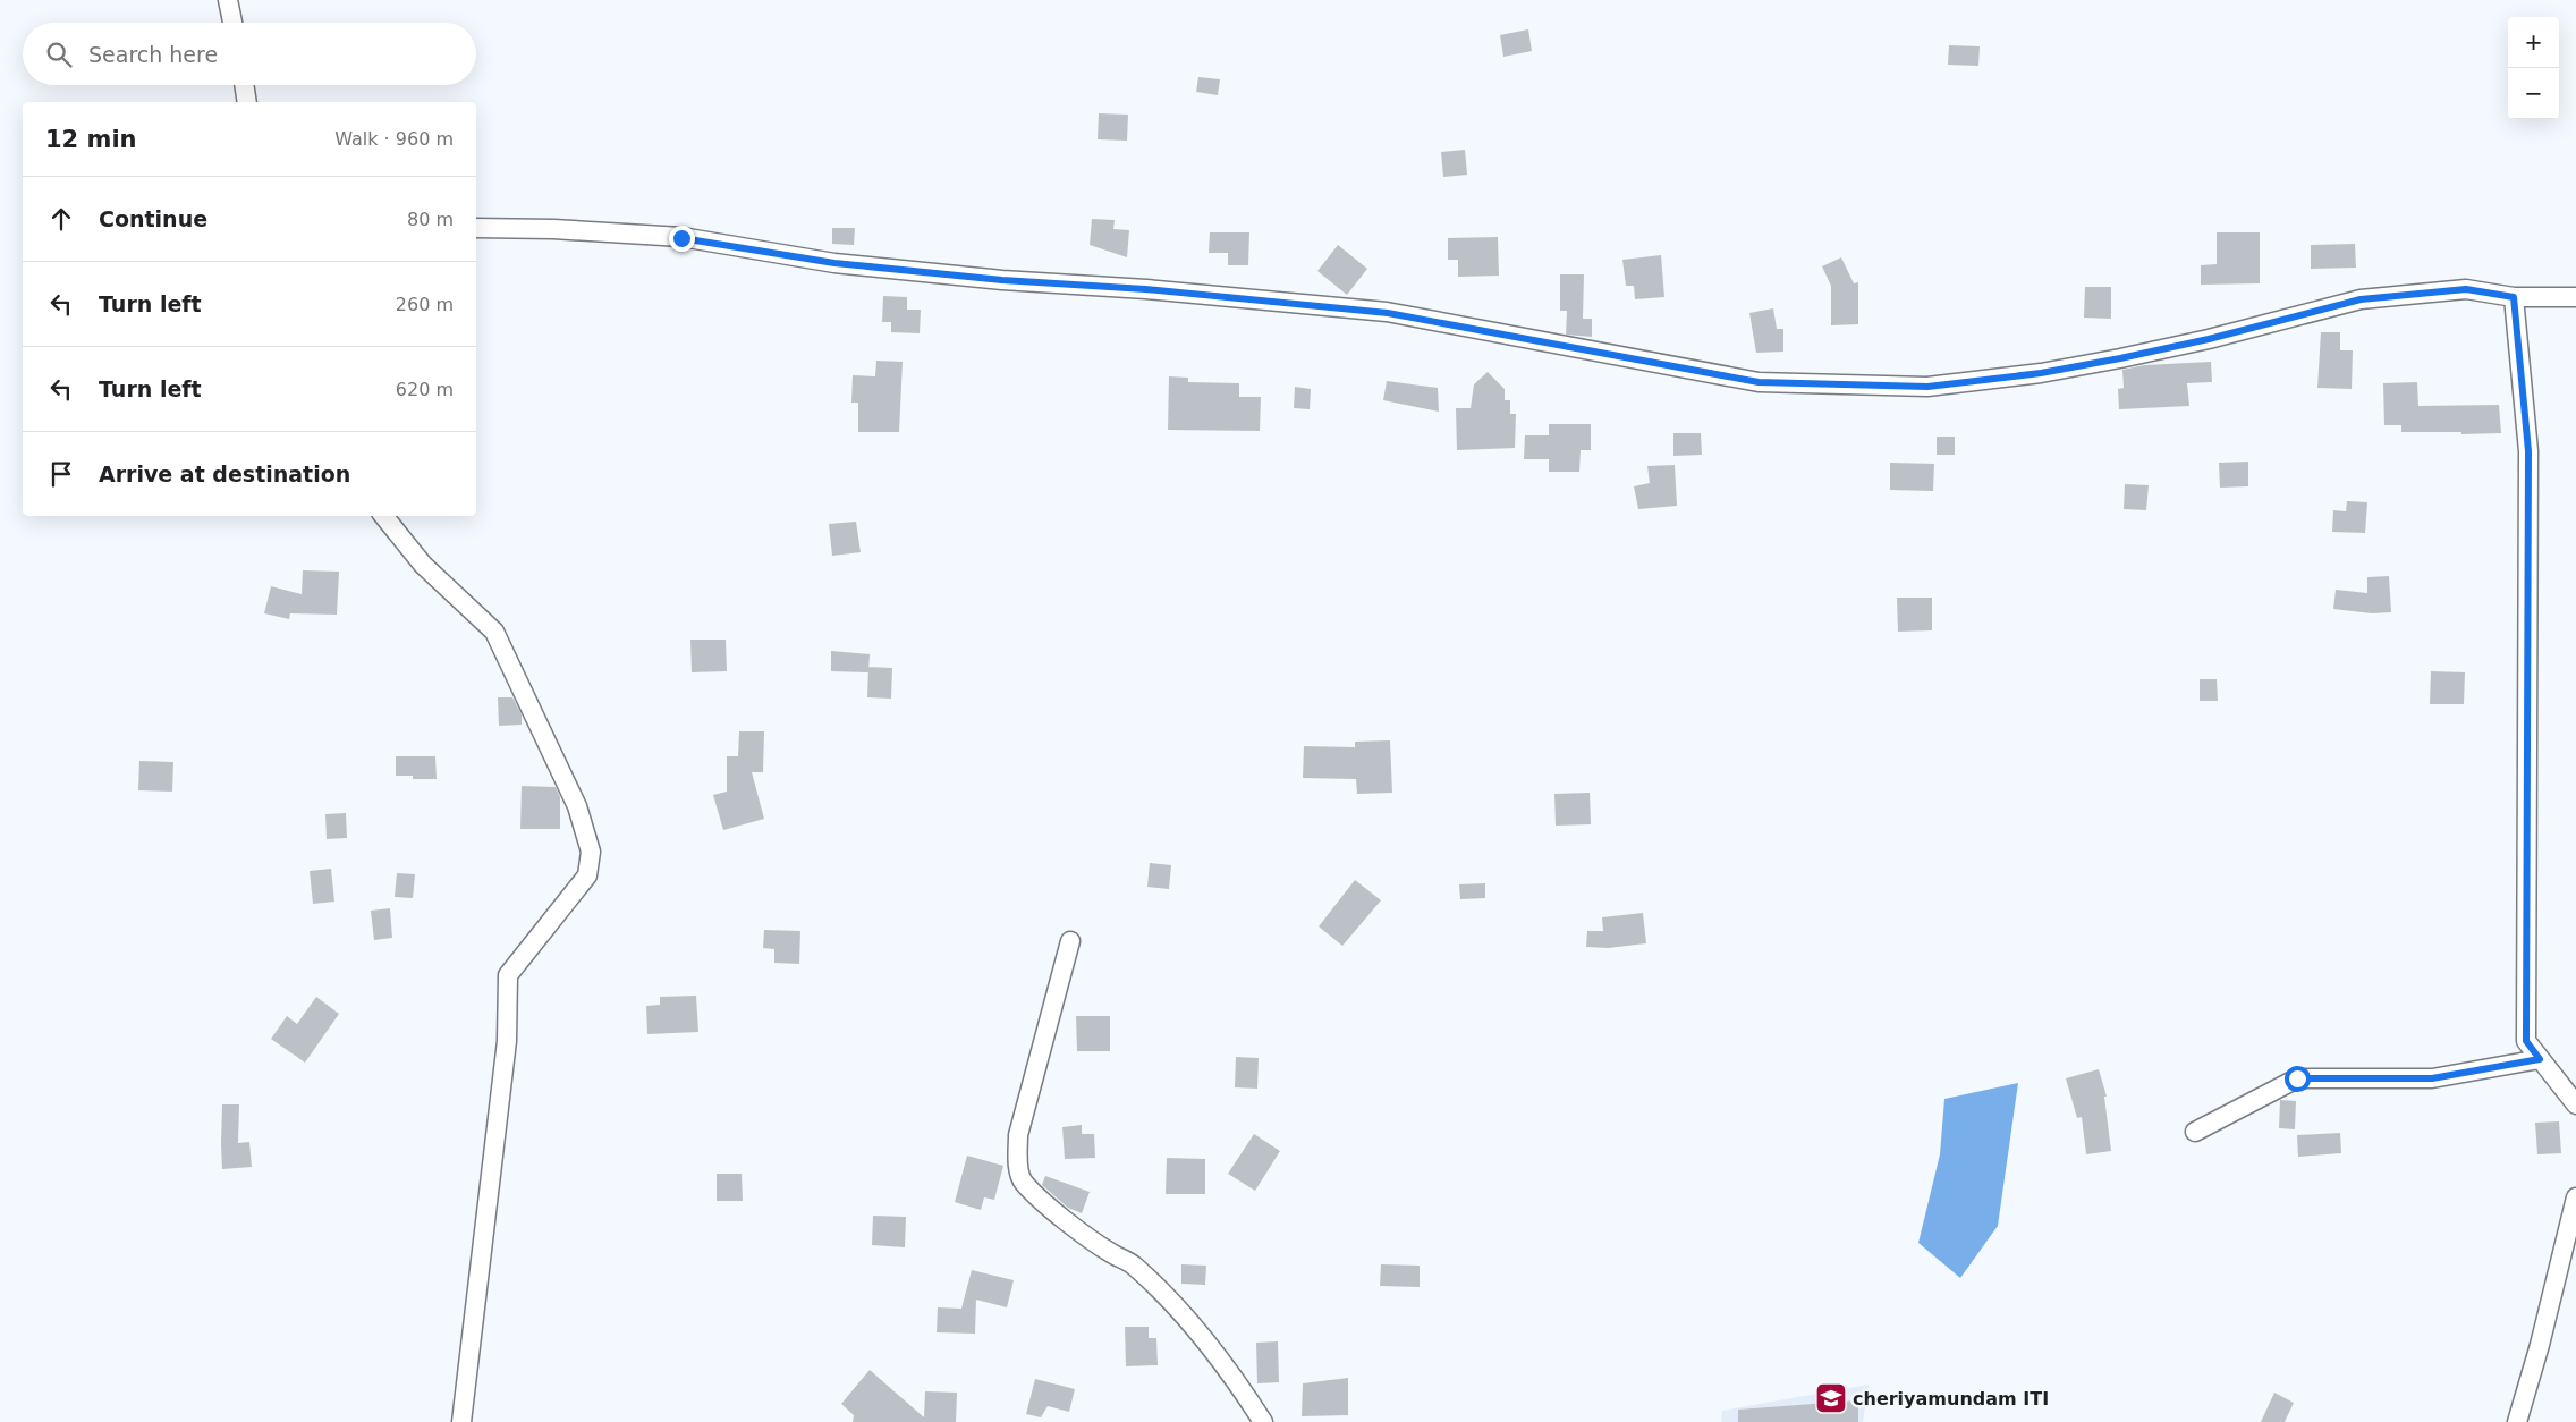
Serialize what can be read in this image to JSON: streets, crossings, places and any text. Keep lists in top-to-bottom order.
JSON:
{
  "places": {
    "school or university": ["cheriyamundam ITI"]
  },
  "page": {
    "map_buttons": ["+", "−"],
    "search": "Search here",
    "heading": ["12 min", "Walk · 960 m"],
    "list": [
      ["Continue", "80 m"],
      ["Turn left", "260 m"],
      ["Turn left", "620 m"],
      "Arrive at destination"
    ]
  }
}
